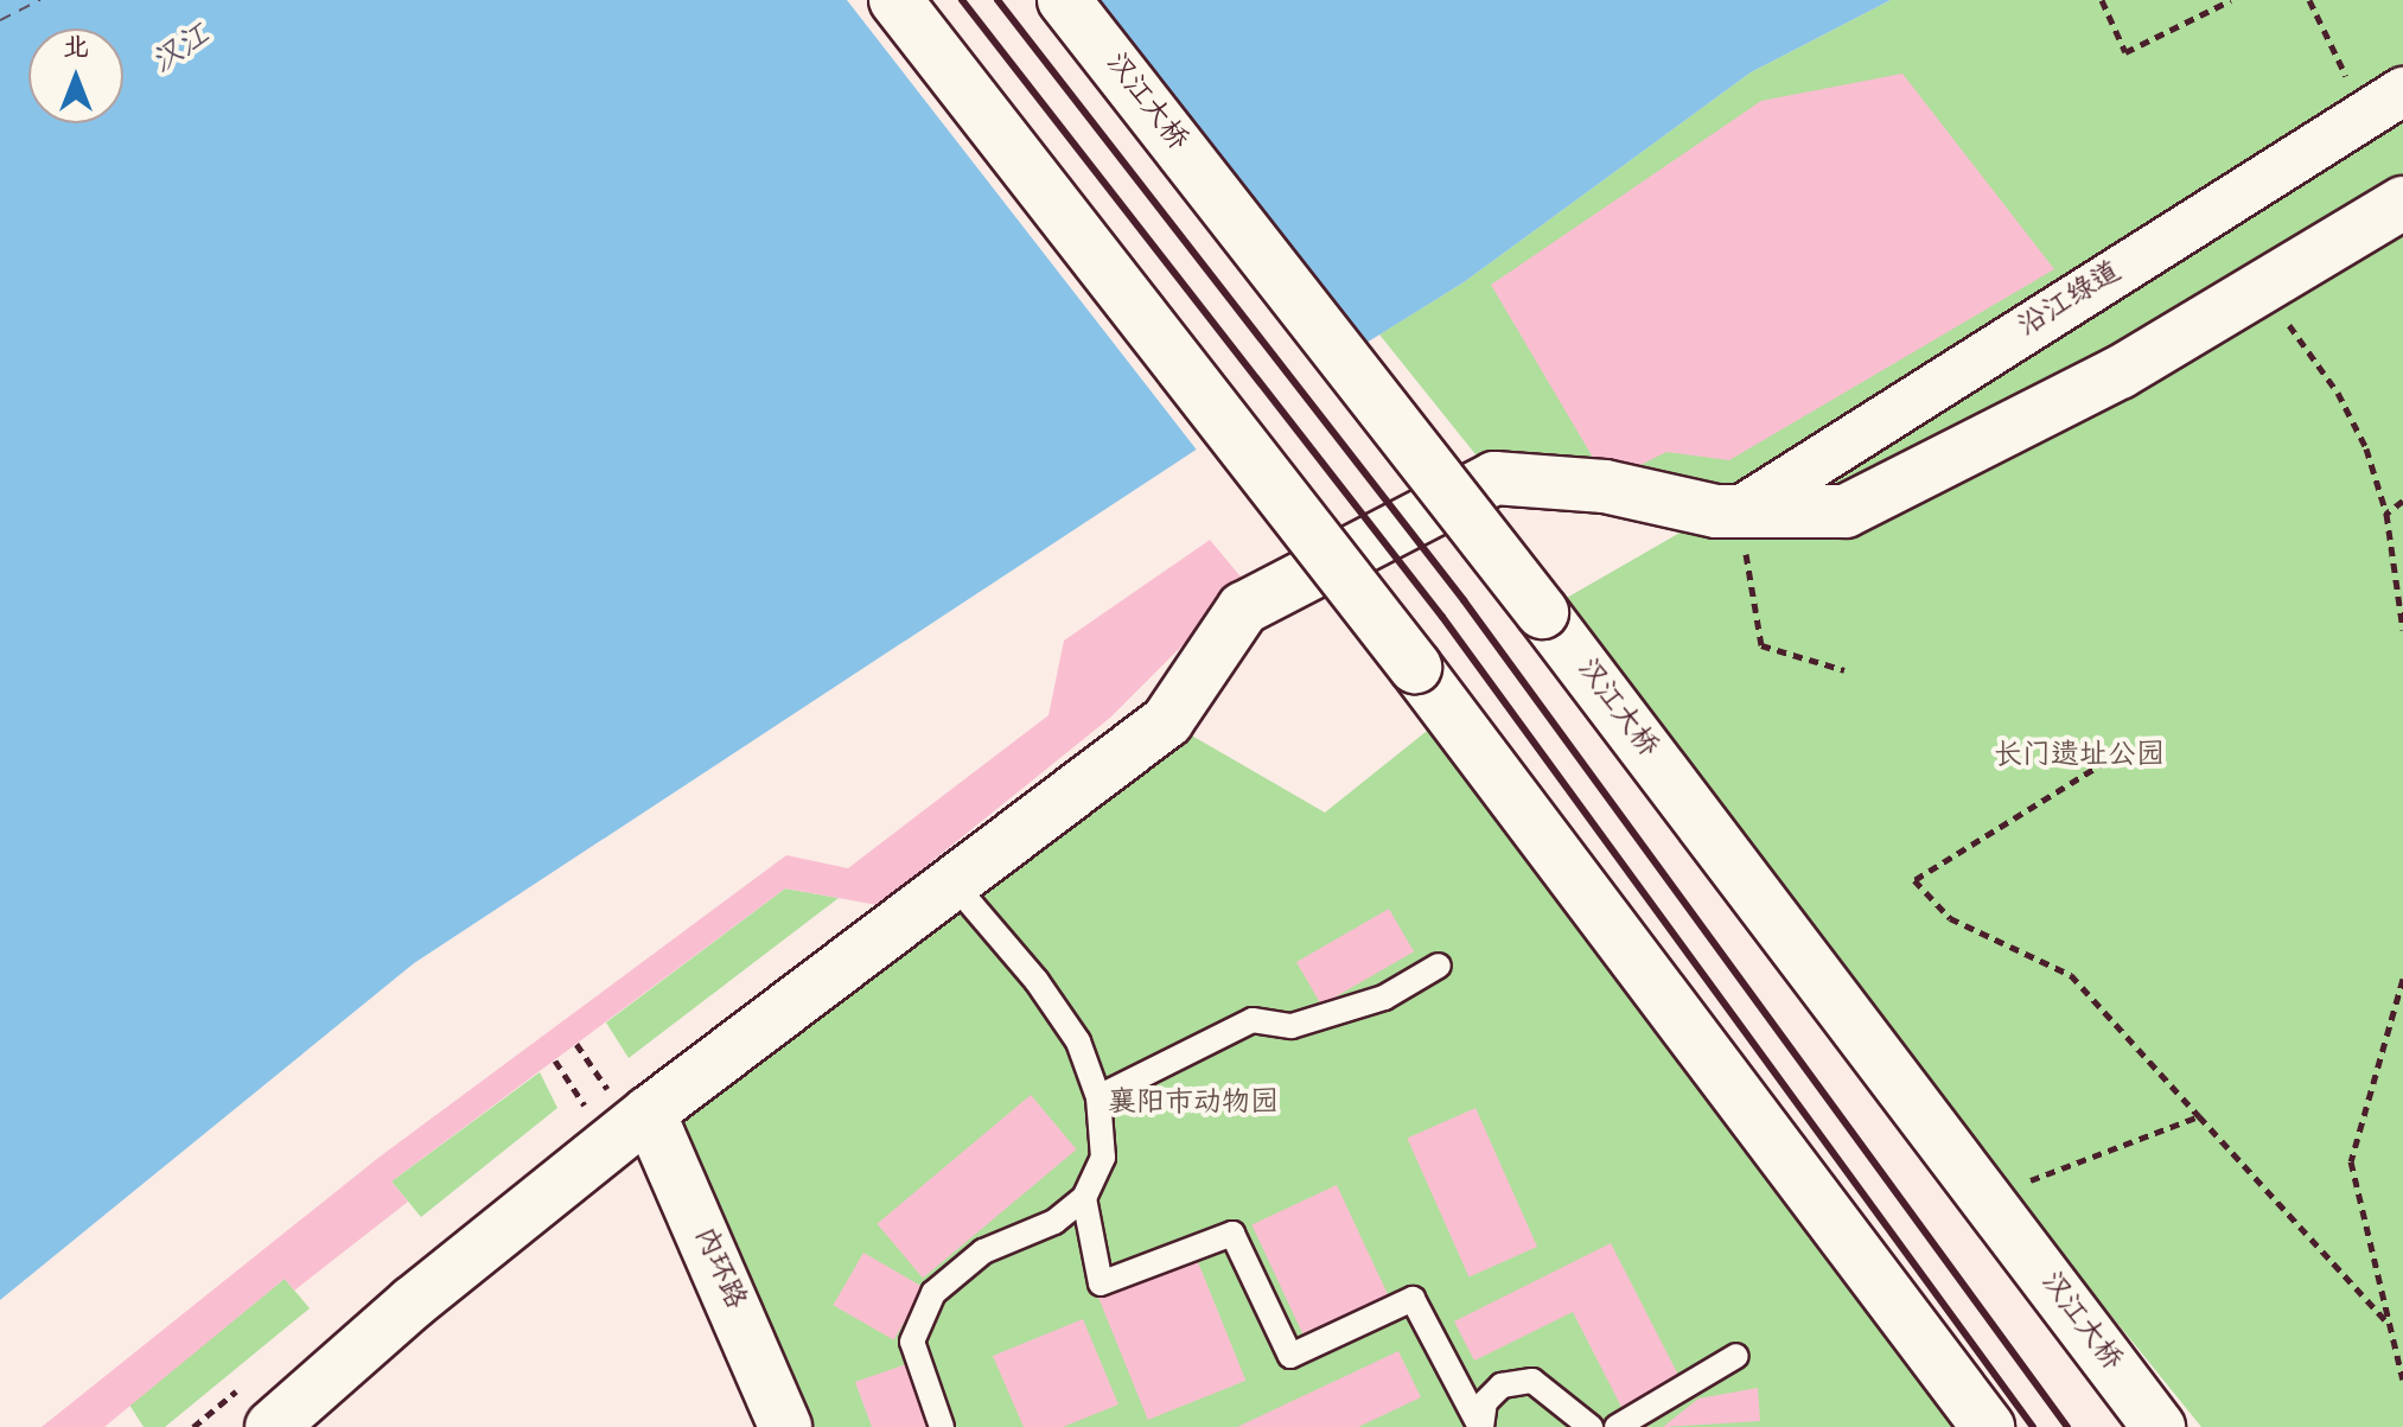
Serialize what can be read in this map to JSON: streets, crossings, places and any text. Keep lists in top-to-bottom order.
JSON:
{
  "streets": {
    "main road": ["汉江大桥", "内环路"],
    "street": ["沿江绿道"]
  },
  "water": ["汉江"],
  "parks": ["长门遗址公园", "襄阳市动物园"],
  "north": "top"
}
